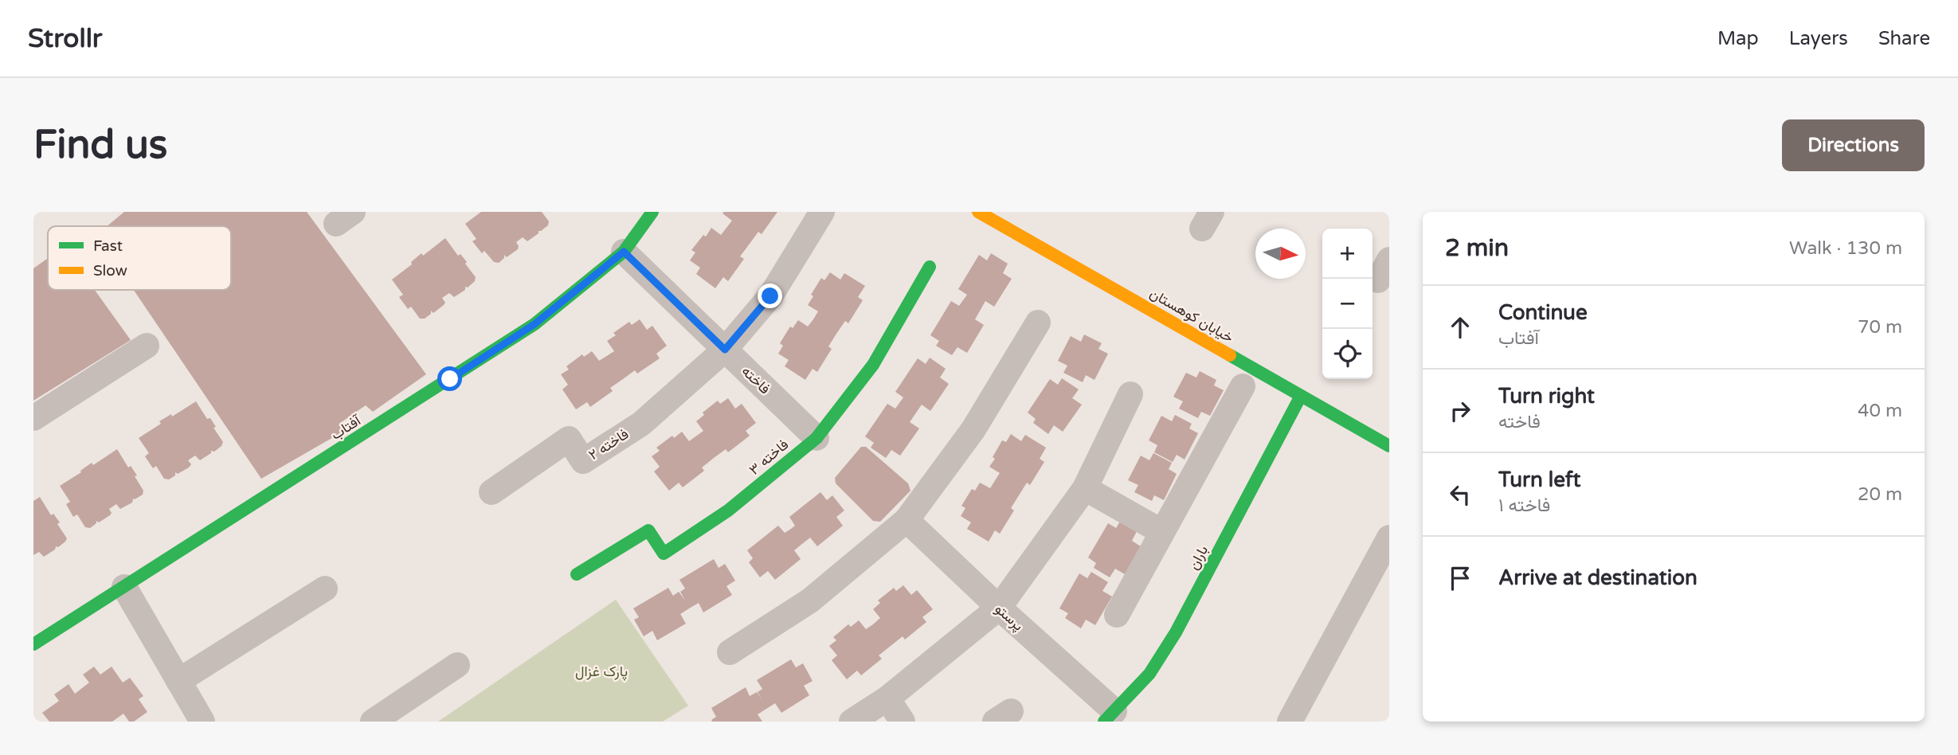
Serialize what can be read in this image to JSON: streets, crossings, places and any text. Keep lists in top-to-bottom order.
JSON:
{
  "streets": {
    "street": [
      "خیابان کوهستان",
      "فاخته",
      "آفتاب",
      "فاخته ۲",
      "فاخته ۳",
      "باران",
      "پرستو"
    ]
  },
  "crossings": [
    ["خیابان کوهستان", "باران"],
    ["فاخته", "آفتاب"],
    ["فاخته", "فاخته ۲"],
    ["فاخته", "فاخته ۳"],
    ["باران", "پرستو"]
  ],
  "parks": ["پارک غزال"],
  "legend": ["Fast", "Slow"],
  "north": "right",
  "page": {
    "header": "Strollr",
    "nav": ["Map", "Layers", "Share"],
    "buttons": "Directions",
    "title": "Find us",
    "heading": ["2 min", "Walk · 130 m"],
    "map_buttons": ["+", "−"],
    "list": [
      ["Continue", "آفتاب", "70 m"],
      ["Turn right", "فاخته", "40 m"],
      ["Turn left", "فاخته ۱", "20 m"],
      "Arrive at destination"
    ]
  }
}
